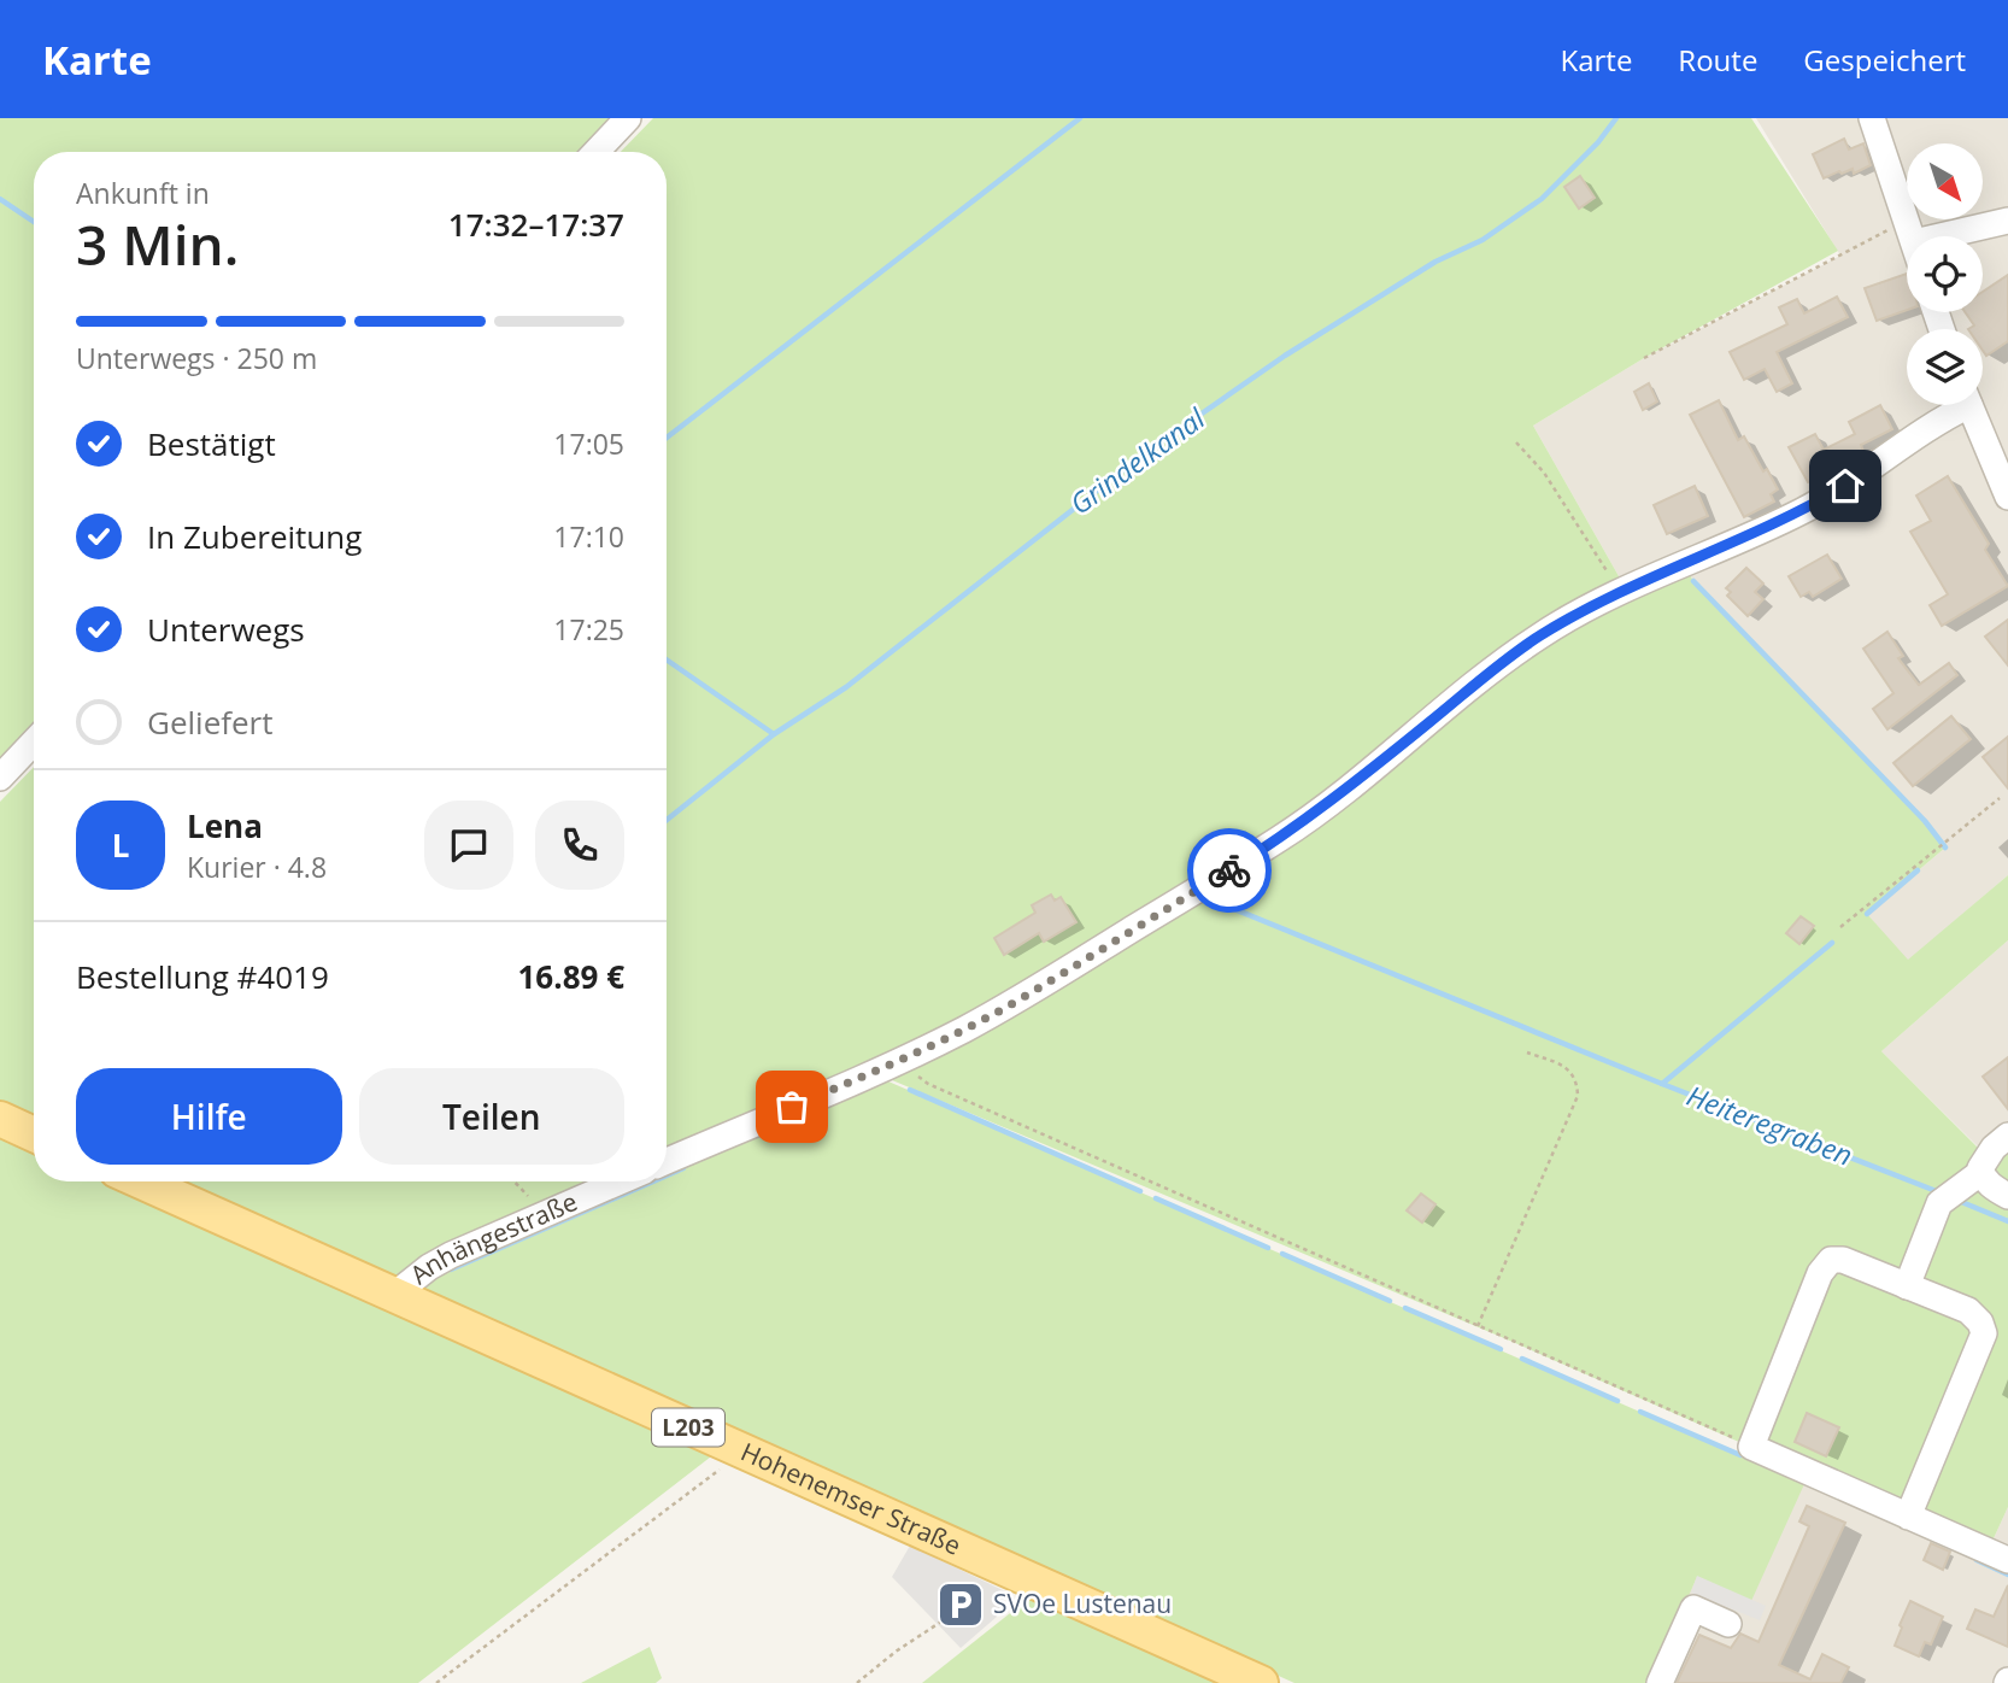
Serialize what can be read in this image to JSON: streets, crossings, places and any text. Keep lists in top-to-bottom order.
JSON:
{
  "streets": {
    "main road": ["L203", "Hohenemser Straße"],
    "street": ["Anhängestraße"]
  },
  "crossings": [
    ["Anhängestraße", "Hohenemser Straße"]
  ],
  "water": ["Grindelkanal", "Heiteregraben"],
  "places": {
    "parking": ["SVOe Lustenau"]
  },
  "north": "bottom right",
  "page": {
    "header": "Karte",
    "nav": ["Karte", "Route", "Gespeichert"],
    "heading": ["3 Min.", "Ankunft in", "17:32–17:37"],
    "panel": [
      "Lena",
      "Kurier · 4.8",
      "Bestellung #4019",
      "16.89 €"
    ],
    "bar": "Unterwegs · 250 m",
    "list": [
      ["Bestätigt", "17:05"],
      ["In Zubereitung", "17:10"],
      ["Unterwegs", "17:25"],
      "Geliefert"
    ],
    "round": "L",
    "buttons": ["Hilfe", "Teilen"]
  }
}
